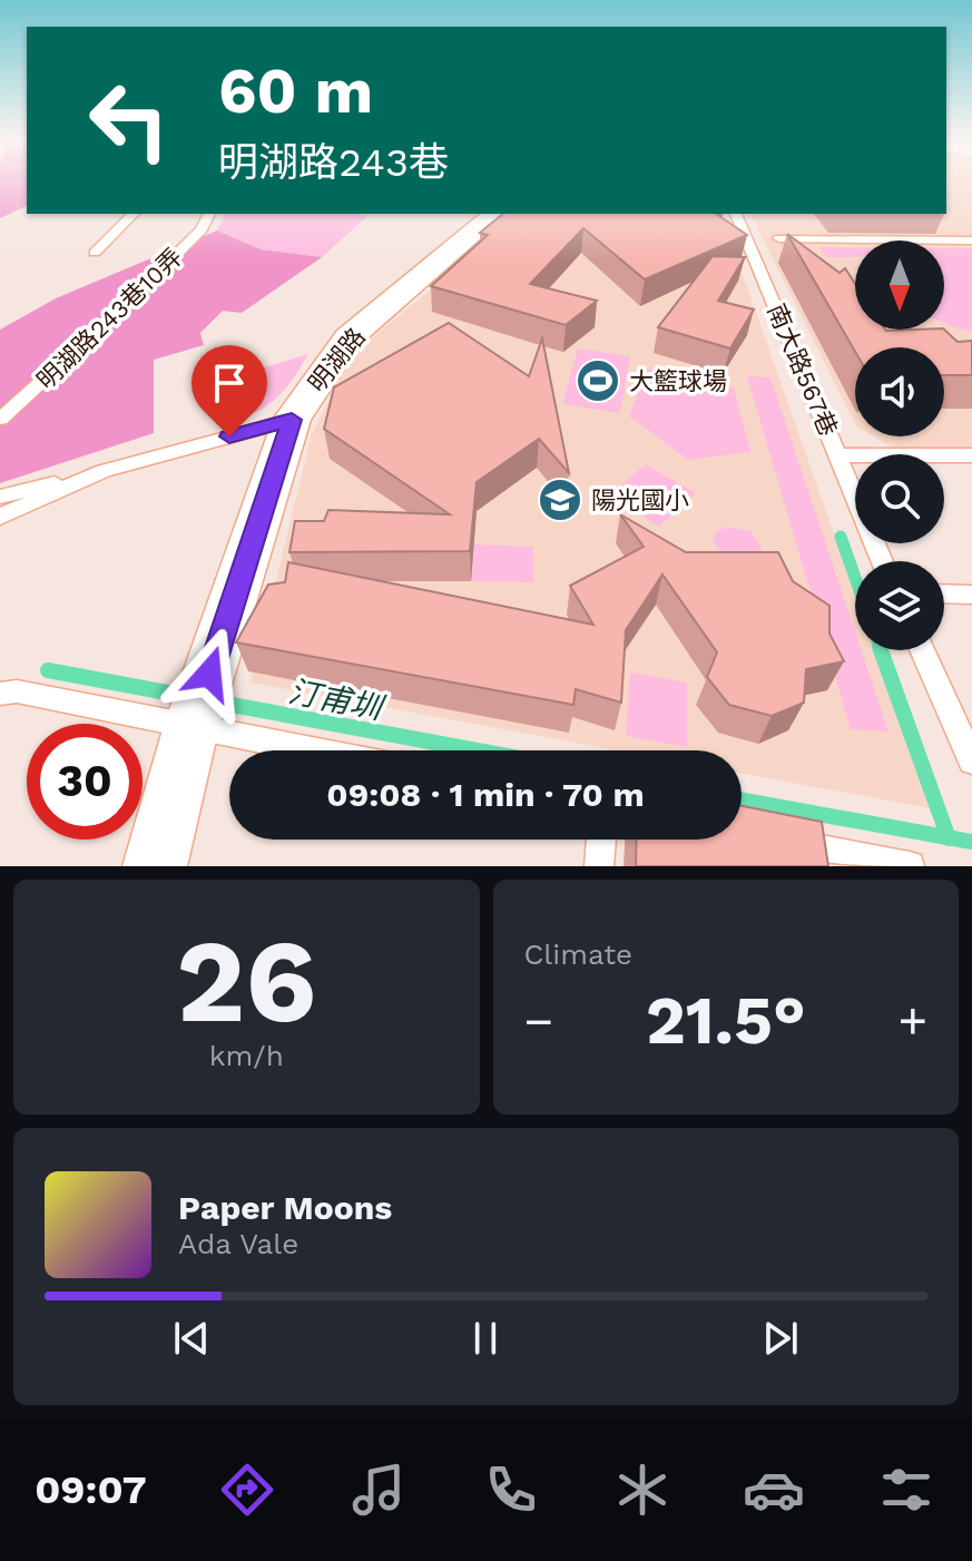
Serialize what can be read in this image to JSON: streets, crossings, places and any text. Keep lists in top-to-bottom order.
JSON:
{
  "streets": {
    "street": ["明湖路"],
    "lane": ["明湖路243巷10弄", "南大路567巷"]
  },
  "water": ["汀甫圳"],
  "places": {
    "sports": ["大籃球場"],
    "school or university": ["陽光國小"]
  },
  "north": "bottom",
  "page": {
    "turn": ["60 m", "明湖路243巷"],
    "limit": "30",
    "trip": "09:08 · 1 min · 70 m",
    "tile": [
      ["26", "km/h"],
      "Climate"
    ],
    "heat": ["−", "21.5°", "+"],
    "song": ["Paper Moons", "Ada Vale"],
    "tabs": "09:07"
  }
}
